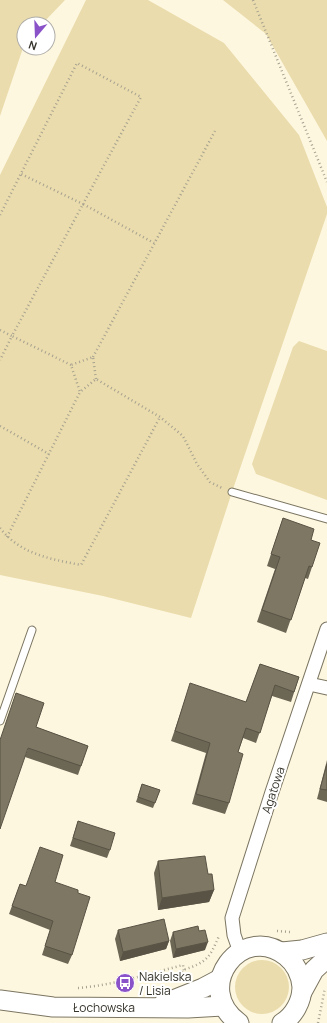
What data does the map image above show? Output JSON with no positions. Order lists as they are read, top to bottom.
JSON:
{
  "streets": {
    "main road": ["Łochowska"],
    "street": ["Agatowa"]
  },
  "places": {
    "bus stop": ["Nakielska / Lisia"]
  },
  "north": "bottom"
}
